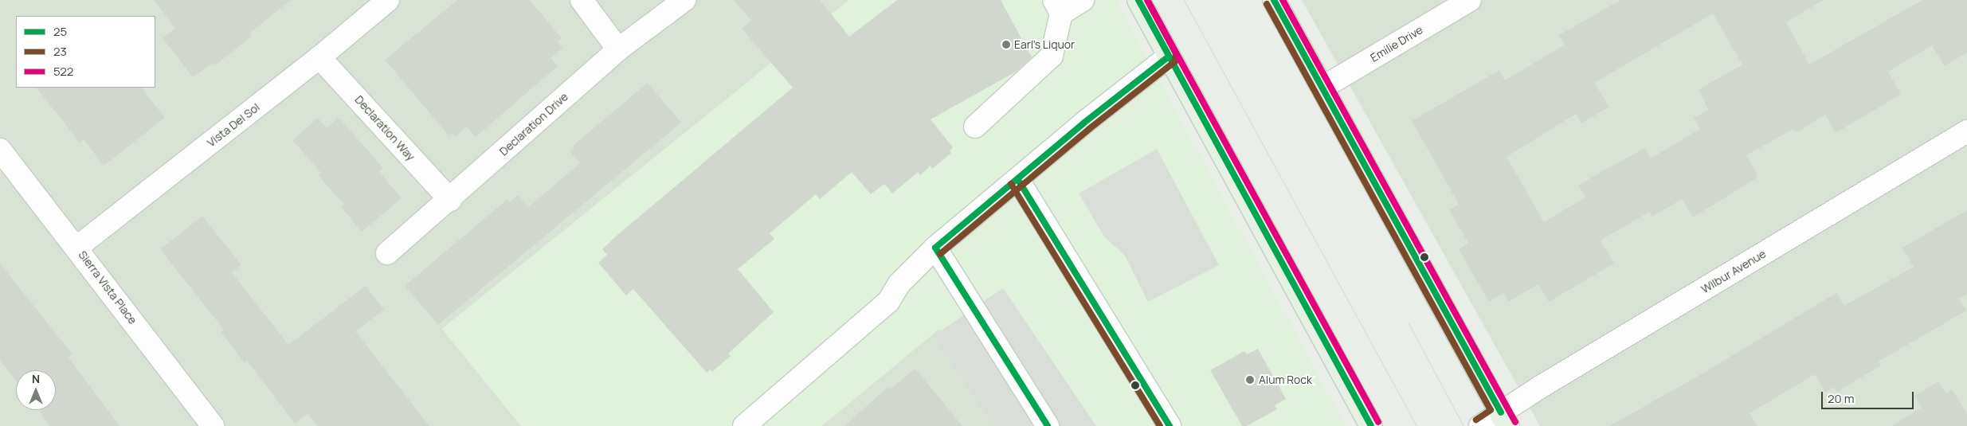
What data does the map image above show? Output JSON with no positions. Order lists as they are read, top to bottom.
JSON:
{
  "streets": {
    "street": [
      "Emilie Drive",
      "Declaration Drive",
      "Vista Del Sol",
      "Declaration Way",
      "Wilbur Avenue",
      "Sierra Vista Place"
    ]
  },
  "crossings": [
    ["Declaration Drive", "Declaration Way"],
    ["Vista Del Sol", "Declaration Way"],
    ["Vista Del Sol", "Sierra Vista Place"]
  ],
  "places": ["Earl's Liquor", "Alum Rock"],
  "lines": ["transit line 25", "transit line 23", "transit line 522"],
  "legend": ["25", "23", "522"],
  "scale_bar": "20 m",
  "north": "top"
}
